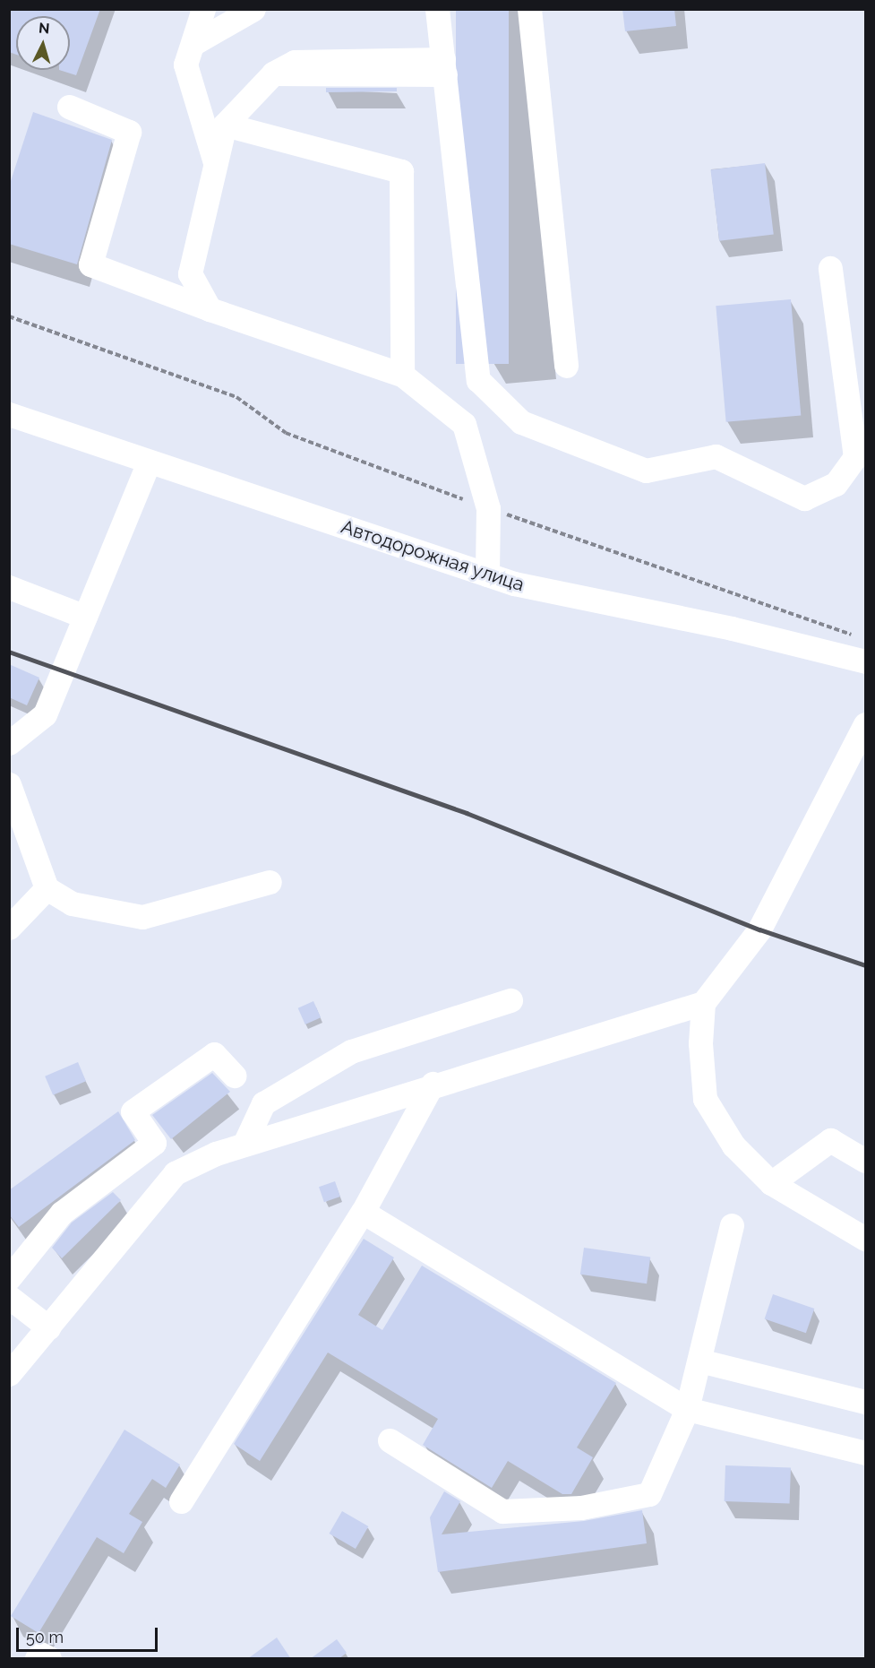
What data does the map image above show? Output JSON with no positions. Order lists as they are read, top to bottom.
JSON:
{
  "streets": {
    "street": ["Автодорожная улица"]
  },
  "scale_bar": "50 m",
  "north": "top"
}
